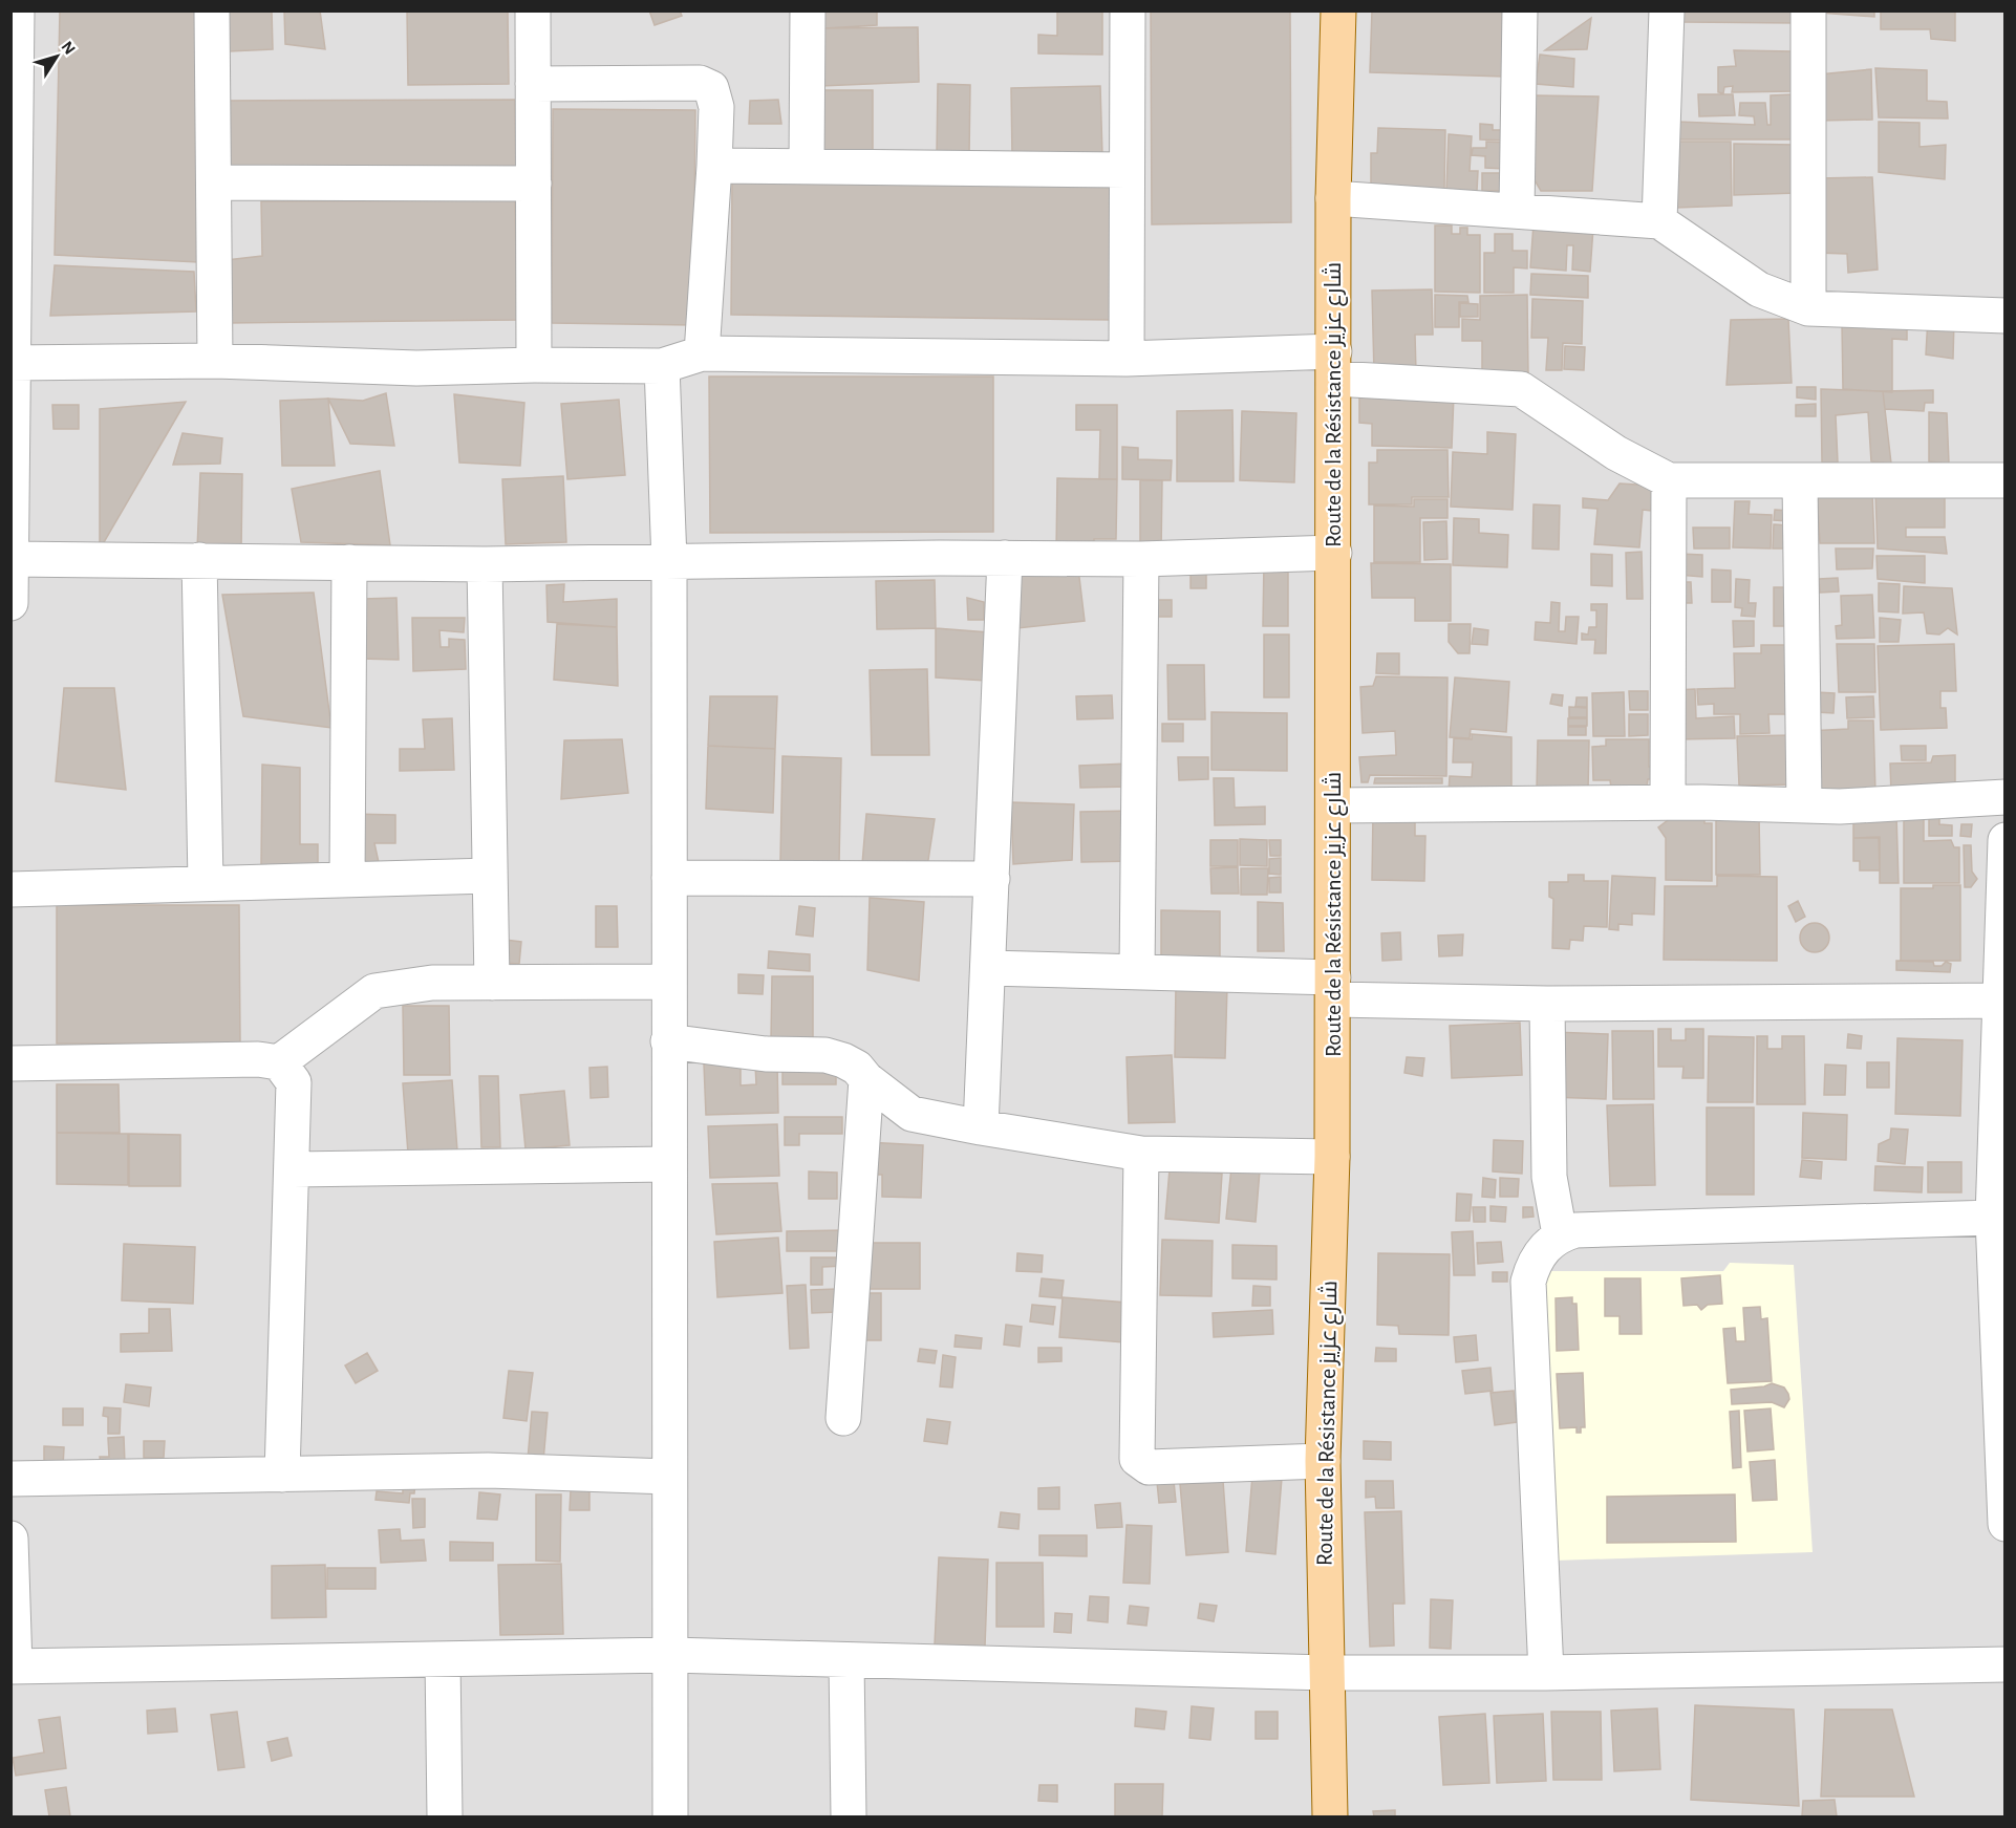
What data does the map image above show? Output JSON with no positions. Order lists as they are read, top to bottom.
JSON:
{
  "streets": {
    "main road": ["Route de la Résistance شارع عزيز"]
  },
  "north": "top right"
}
